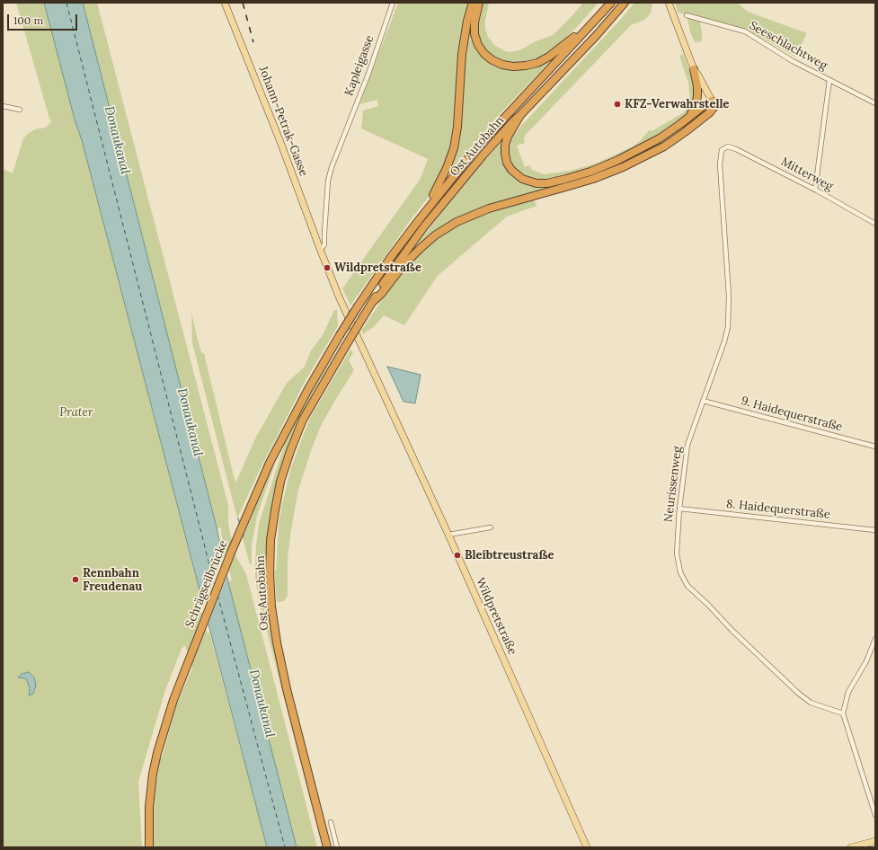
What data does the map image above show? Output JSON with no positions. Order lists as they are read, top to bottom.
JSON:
{
  "streets": {
    "highway": ["Ost Autobahn", "Schrägseilbrücke"],
    "main road": ["Johann-Petrak-Gasse", "Wildpretstraße"],
    "street": [
      "Seeschlachtweg",
      "Kapleigasse",
      "Mitterweg",
      "9. Haidequerstraße",
      "Neurissenweg",
      "8. Haidequerstraße"
    ]
  },
  "crossings": [
    ["Kapleigasse", "Johann-Petrak-Gasse"],
    ["Kapleigasse", "Wildpretstraße"],
    ["Johann-Petrak-Gasse", "Wildpretstraße"],
    ["Ost Autobahn", "Schrägseilbrücke"],
    ["Mitterweg", "Neurissenweg"],
    ["9. Haidequerstraße", "Neurissenweg"],
    ["Neurissenweg", "8. Haidequerstraße"]
  ],
  "water": ["Donaukanal"],
  "parks": ["Prater"],
  "places": [
    "KFZ-Verwahrstelle",
    "Wildpretstraße",
    "Bleibtreustraße",
    "Rennbahn Freudenau"
  ],
  "scale_bar": "100 m"
}
